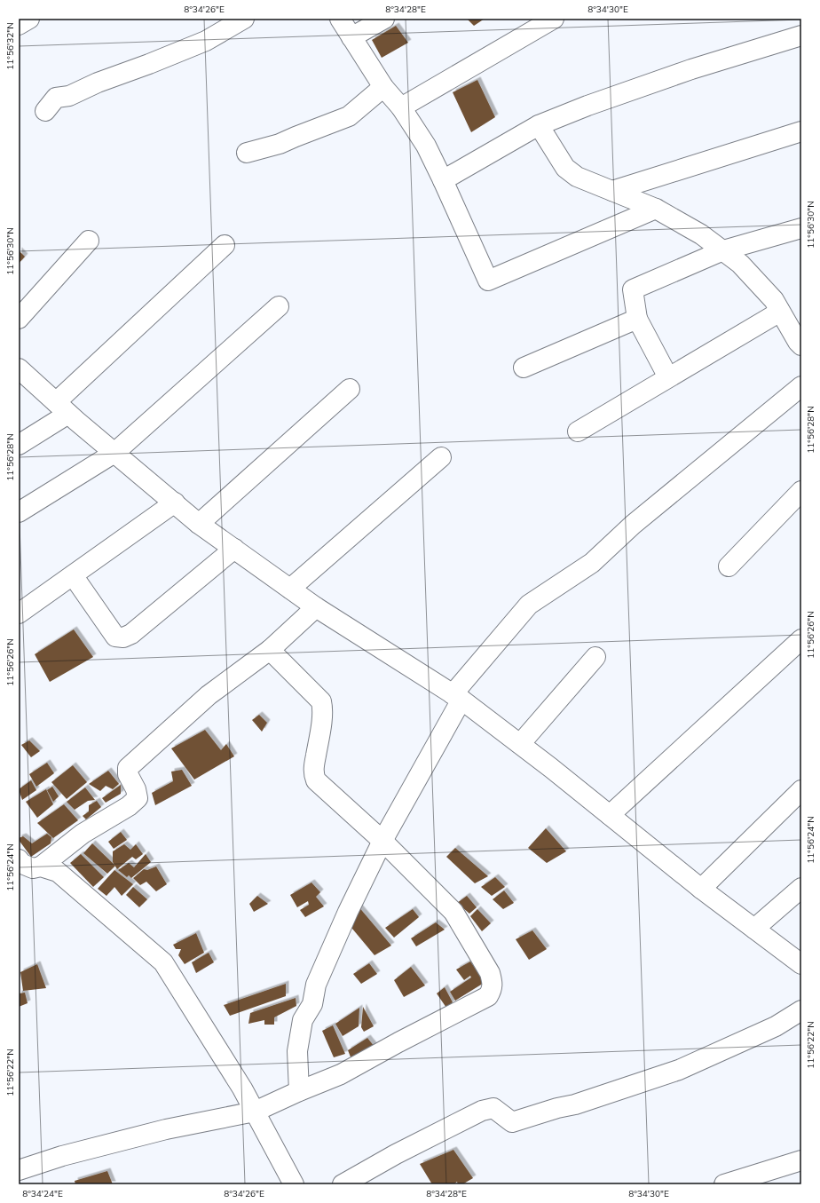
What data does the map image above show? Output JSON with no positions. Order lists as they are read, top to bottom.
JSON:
{
  "coordinates": [
    "8°34'26\"E",
    "8°34'28\"E",
    "8°34'30\"E",
    "11°56'32\"N",
    "11°56'30\"N",
    "11°56'28\"N",
    "11°56'26\"N",
    "11°56'24\"N",
    "11°56'22\"N",
    "8°34'24\"E"
  ]
}
